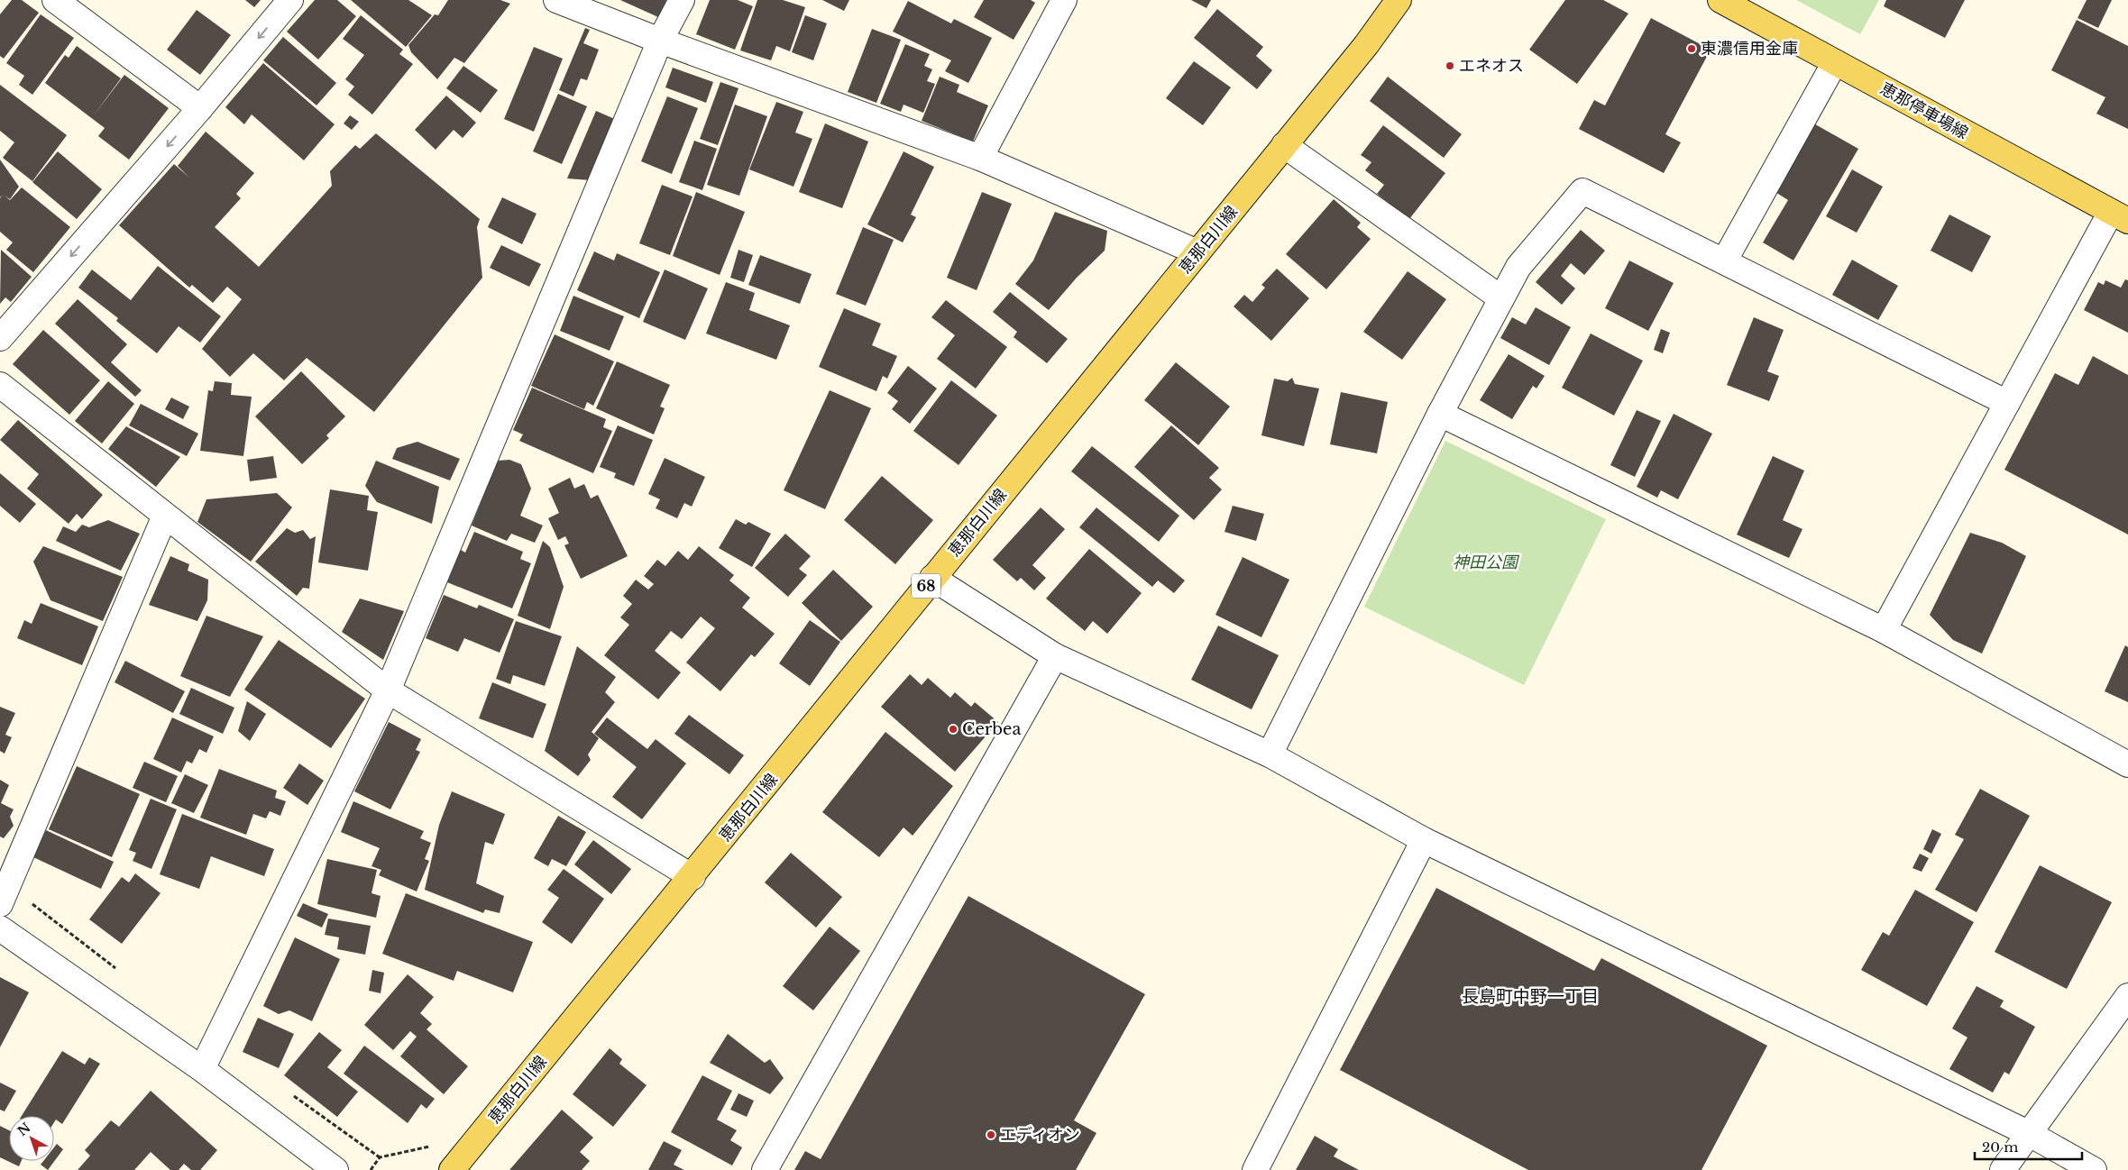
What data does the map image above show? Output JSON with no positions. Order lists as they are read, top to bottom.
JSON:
{
  "streets": {
    "main road": ["恵那停車場線", "恵那白川線", "68"]
  },
  "districts": ["長島町中野一丁目"],
  "parks": ["神田公園"],
  "places": [
    "東濃信用金庫",
    "エネオス",
    "Cerbea",
    "エディオン"
  ],
  "scale_bar": "20 m",
  "north": "top left"
}
